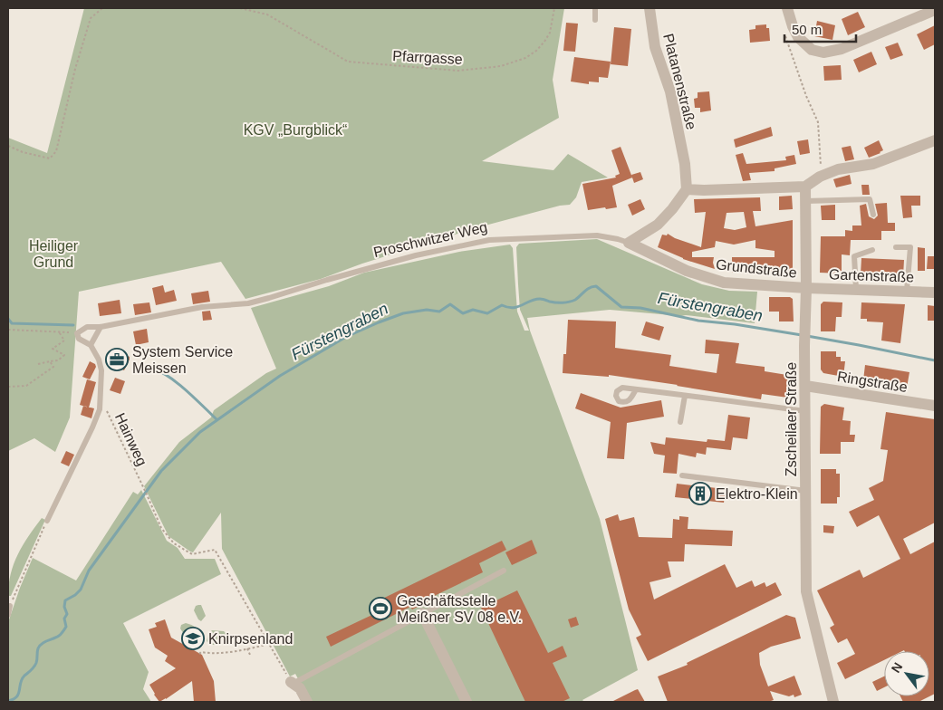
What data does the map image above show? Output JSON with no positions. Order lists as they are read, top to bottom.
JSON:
{
  "streets": {
    "street": [
      "Platanenstraße",
      "Grundstraße",
      "Gartenstraße",
      "Ringstraße",
      "Zscheilaer Straße"
    ],
    "lane": ["Proschwitzer Weg"],
    "path": ["Pfarrgasse", "Hainweg"]
  },
  "crossings": [
    ["Proschwitzer Weg", "Grundstraße"],
    ["Grundstraße", "Gartenstraße"],
    ["Grundstraße", "Zscheilaer Straße"],
    ["Gartenstraße", "Zscheilaer Straße"],
    ["Ringstraße", "Zscheilaer Straße"]
  ],
  "water": ["Fürstengraben"],
  "parks": ["KGV „Burgblick“", "Heiliger Grund"],
  "places": {
    "office": ["System Service Meissen"],
    "building": ["Elektro-Klein"],
    "sports": ["Geschäftsstelle Meißner SV 08 e.V."],
    "school or university": ["Knirpsenland"]
  },
  "scale_bar": "50 m",
  "north": "top left"
}
